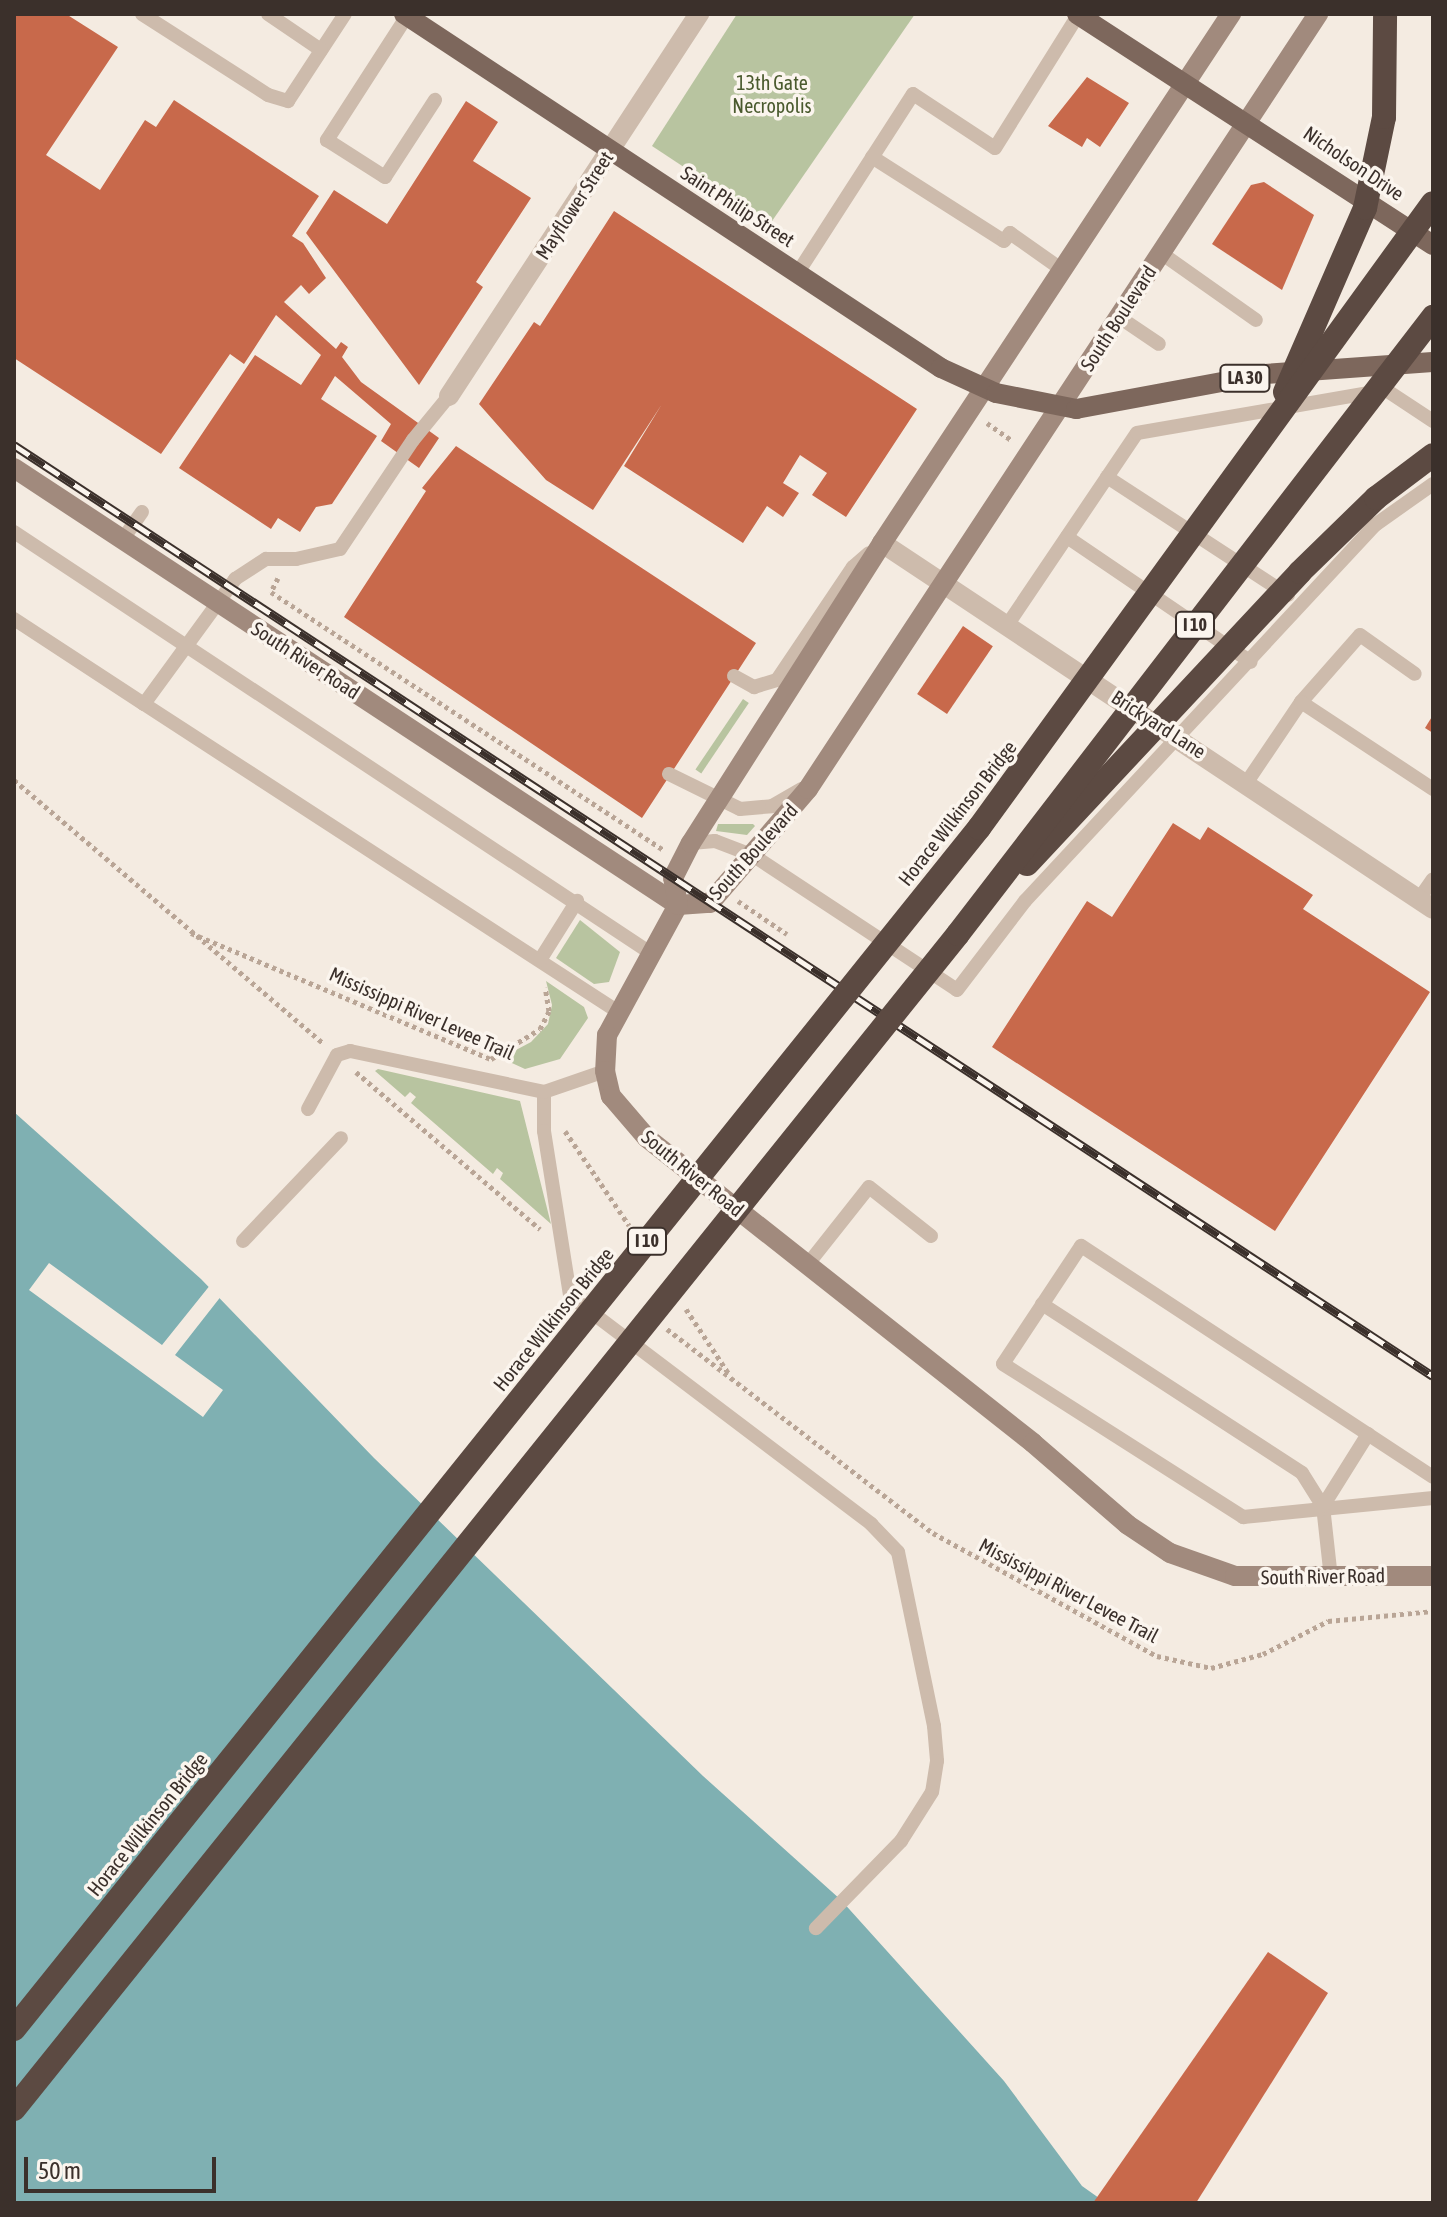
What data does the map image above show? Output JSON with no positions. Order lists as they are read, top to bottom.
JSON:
{
  "streets": {
    "highway": ["I 10", "Horace Wilkinson Bridge"],
    "main road": [
      "Nicholson Drive",
      "Saint Philip Street",
      "South Boulevard",
      "LA 30",
      "South River Road"
    ],
    "street": ["Mayflower Street", "Brickyard Lane"],
    "path": ["Mississippi River Levee Trail"]
  },
  "crossings": [
    ["Nicholson Drive", "South Boulevard"],
    ["Mayflower Street", "Saint Philip Street"],
    ["Saint Philip Street", "South Boulevard"],
    ["Saint Philip Street", "LA 30"],
    ["South Boulevard", "LA 30"],
    ["South Boulevard", "South River Road"],
    ["South Boulevard", "Brickyard Lane"],
    ["I 10", "Horace Wilkinson Bridge"]
  ],
  "parks": ["13th Gate Necropolis"],
  "scale_bar": "50 m"
}
